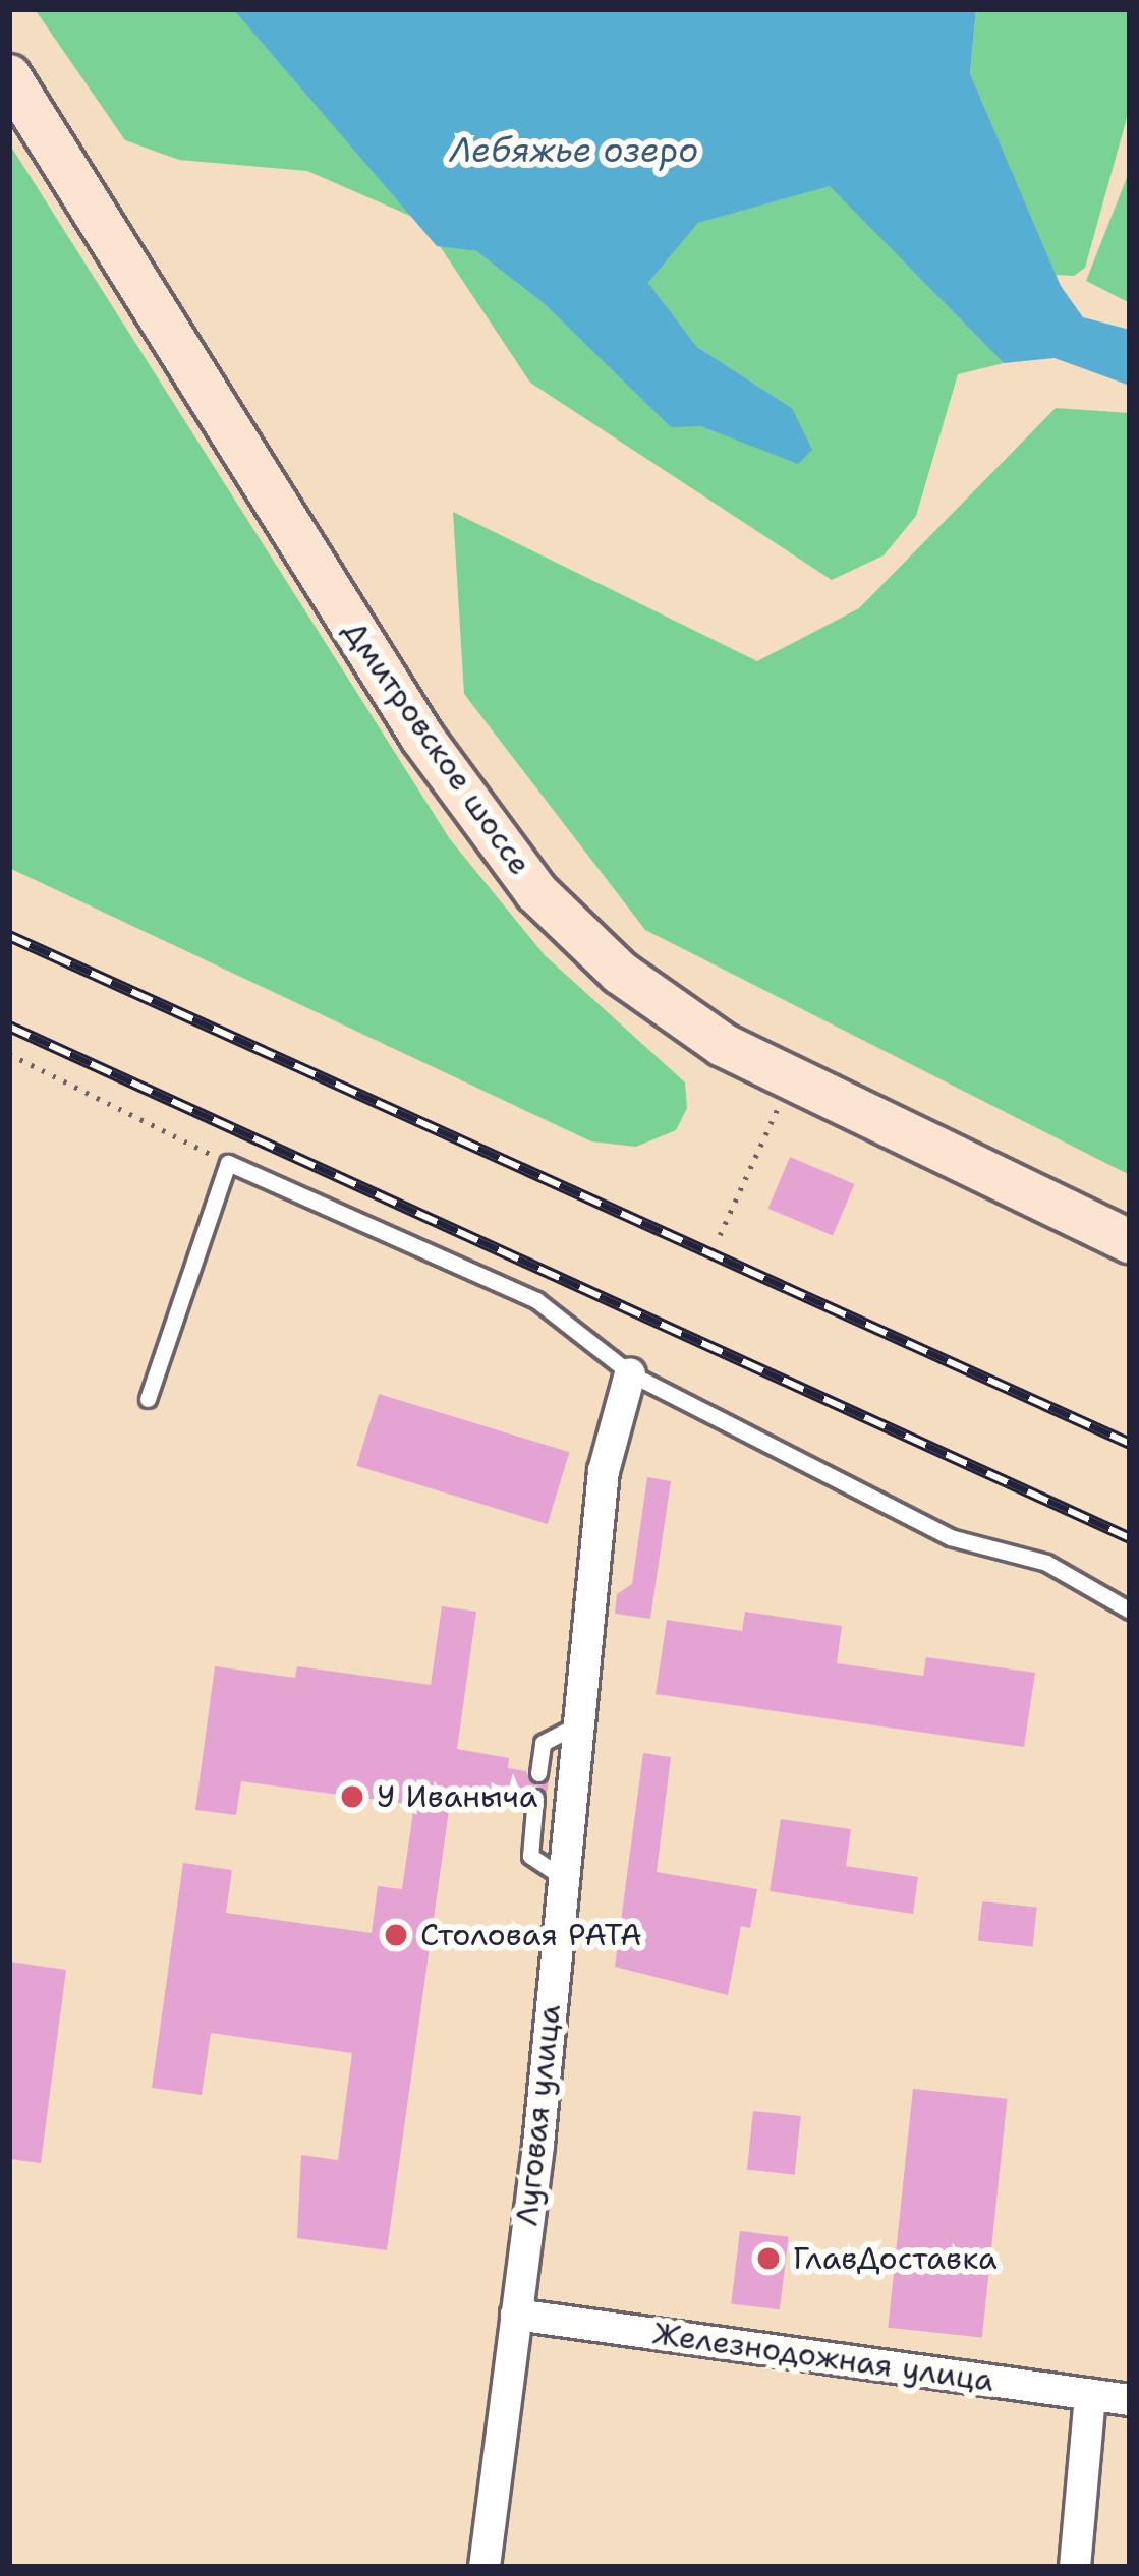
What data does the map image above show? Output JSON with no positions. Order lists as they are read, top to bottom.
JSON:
{
  "streets": {
    "main road": ["Дмитровское шоссе"],
    "street": ["Луговая улица", "Железнодожная улица"]
  },
  "crossings": [
    ["Луговая улица", "Железнодожная улица"]
  ],
  "water": ["Лебяжье озеро"],
  "places": ["У Иваныча", "Столовая РАТА", "ГлавДоставка"]
}
